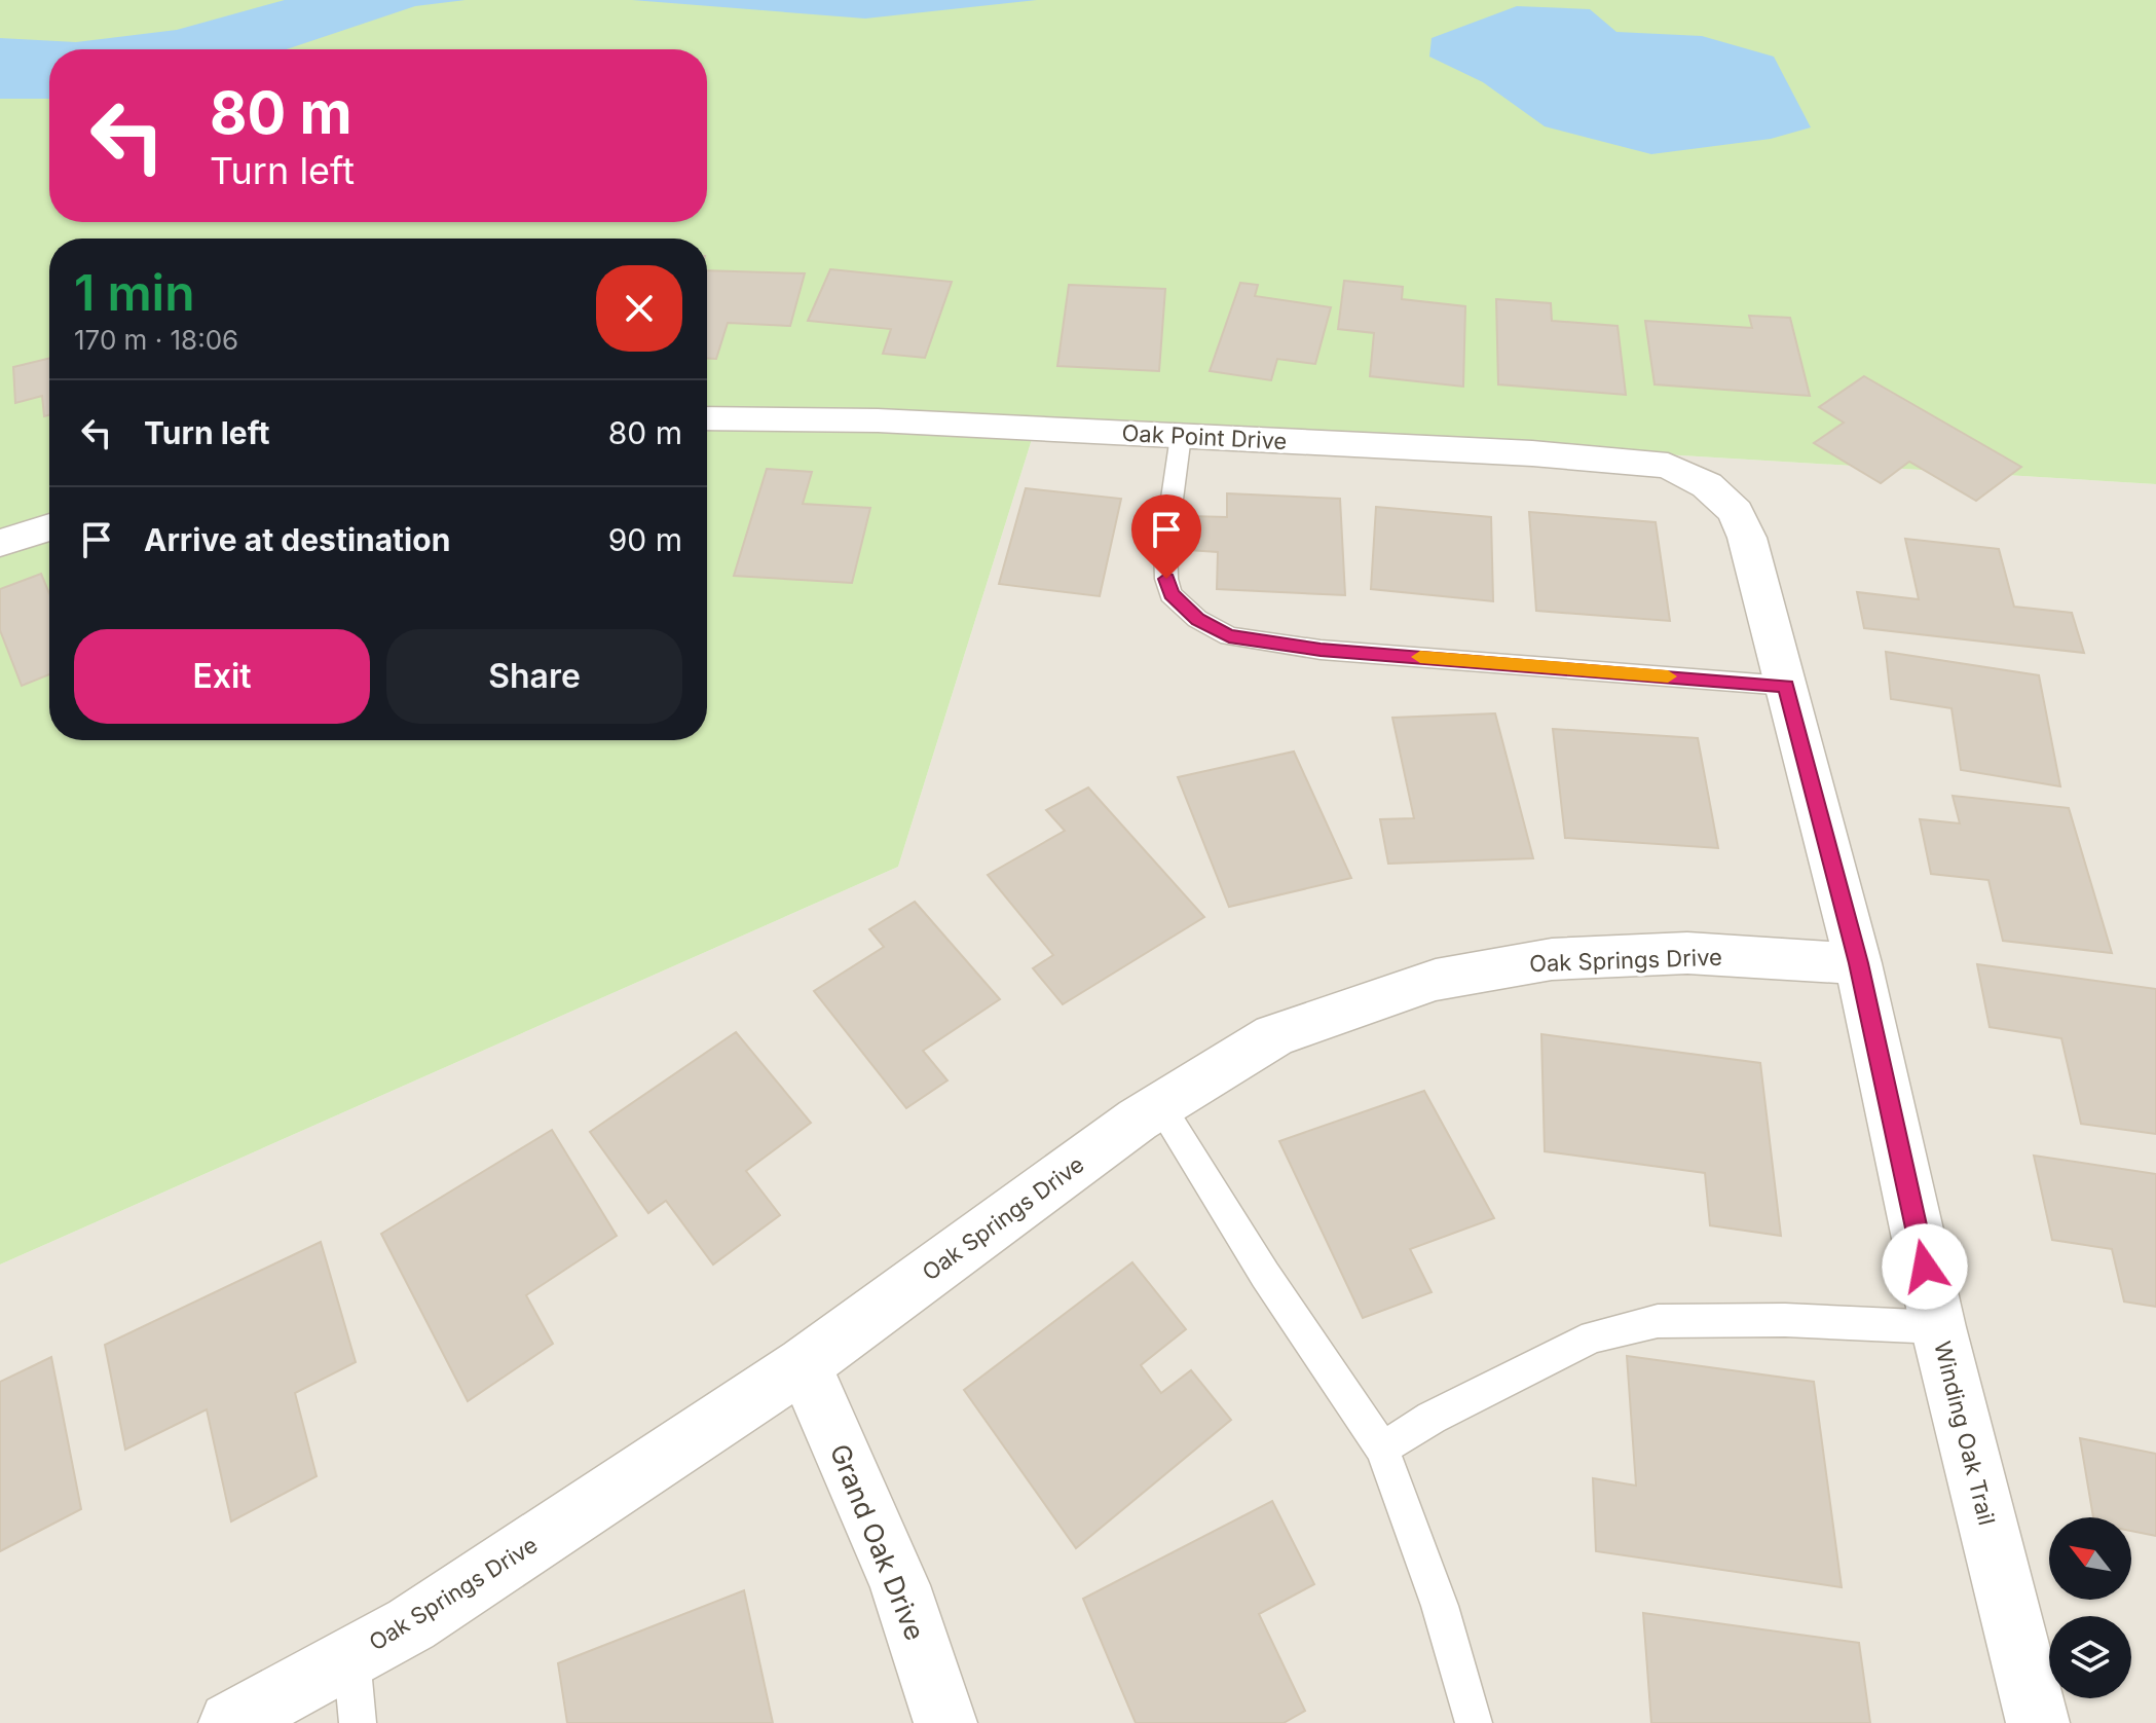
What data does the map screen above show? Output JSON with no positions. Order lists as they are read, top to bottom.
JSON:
{
  "streets": {
    "street": [
      "Oak Point Drive",
      "Oak Springs Drive",
      "Winding Oak Trail",
      "Grand Oak Drive"
    ]
  },
  "crossings": [
    ["Oak Point Drive", "Winding Oak Trail"],
    ["Oak Springs Drive", "Winding Oak Trail"],
    ["Oak Springs Drive", "Grand Oak Drive"]
  ],
  "north": "top left",
  "page": {
    "turn": ["80 m", "Turn left"],
    "heading": ["1 min", "170 m · 18:06"],
    "list": [
      {
        "name": "Turn left",
        "value": "80 m"
      },
      {
        "name": "Arrive at destination",
        "value": "90 m"
      }
    ],
    "buttons": ["Exit", "Share"]
  }
}
